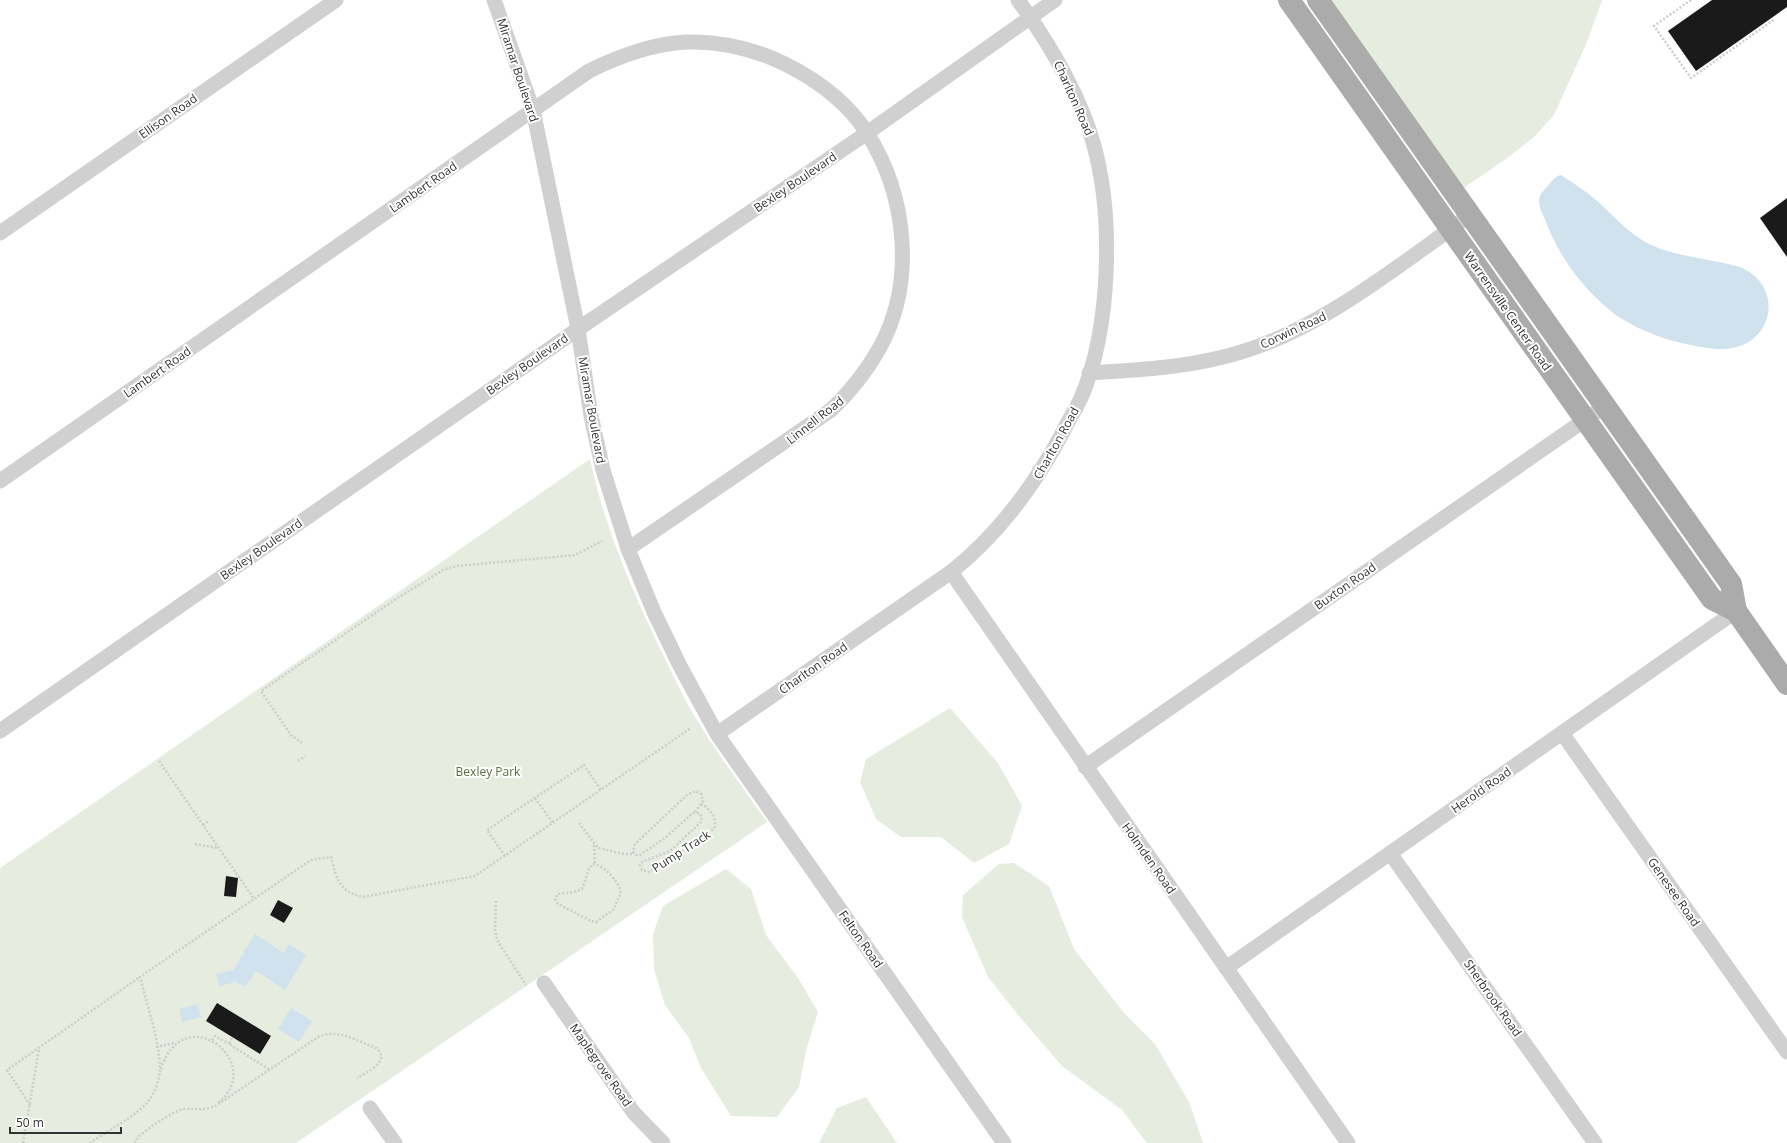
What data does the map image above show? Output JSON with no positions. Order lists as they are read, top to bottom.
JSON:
{
  "streets": {
    "main road": ["Warrensville Center Road"],
    "street": [
      "Miramar Boulevard",
      "Charlton Road",
      "Ellison Road",
      "Bexley Boulevard",
      "Lambert Road",
      "Corwin Road",
      "Linnell Road",
      "Buxton Road",
      "Herold Road",
      "Holmden Road",
      "Genesee Road",
      "Felton Road",
      "Sherbrook Road",
      "Maplegrove Road"
    ],
    "path": ["Pump Track"]
  },
  "crossings": [
    ["Miramar Boulevard", "Charlton Road"],
    ["Miramar Boulevard", "Bexley Boulevard"],
    ["Miramar Boulevard", "Lambert Road"],
    ["Miramar Boulevard", "Linnell Road"],
    ["Miramar Boulevard", "Felton Road"],
    ["Charlton Road", "Bexley Boulevard"],
    ["Charlton Road", "Corwin Road"],
    ["Charlton Road", "Holmden Road"],
    ["Charlton Road", "Felton Road"],
    ["Bexley Boulevard", "Lambert Road"],
    ["Bexley Boulevard", "Linnell Road"],
    ["Lambert Road", "Linnell Road"],
    ["Warrensville Center Road", "Corwin Road"],
    ["Warrensville Center Road", "Buxton Road"],
    ["Warrensville Center Road", "Herold Road"],
    ["Buxton Road", "Holmden Road"],
    ["Herold Road", "Holmden Road"],
    ["Herold Road", "Genesee Road"],
    ["Herold Road", "Sherbrook Road"]
  ],
  "parks": ["Bexley Park"],
  "scale_bar": "50 m"
}
